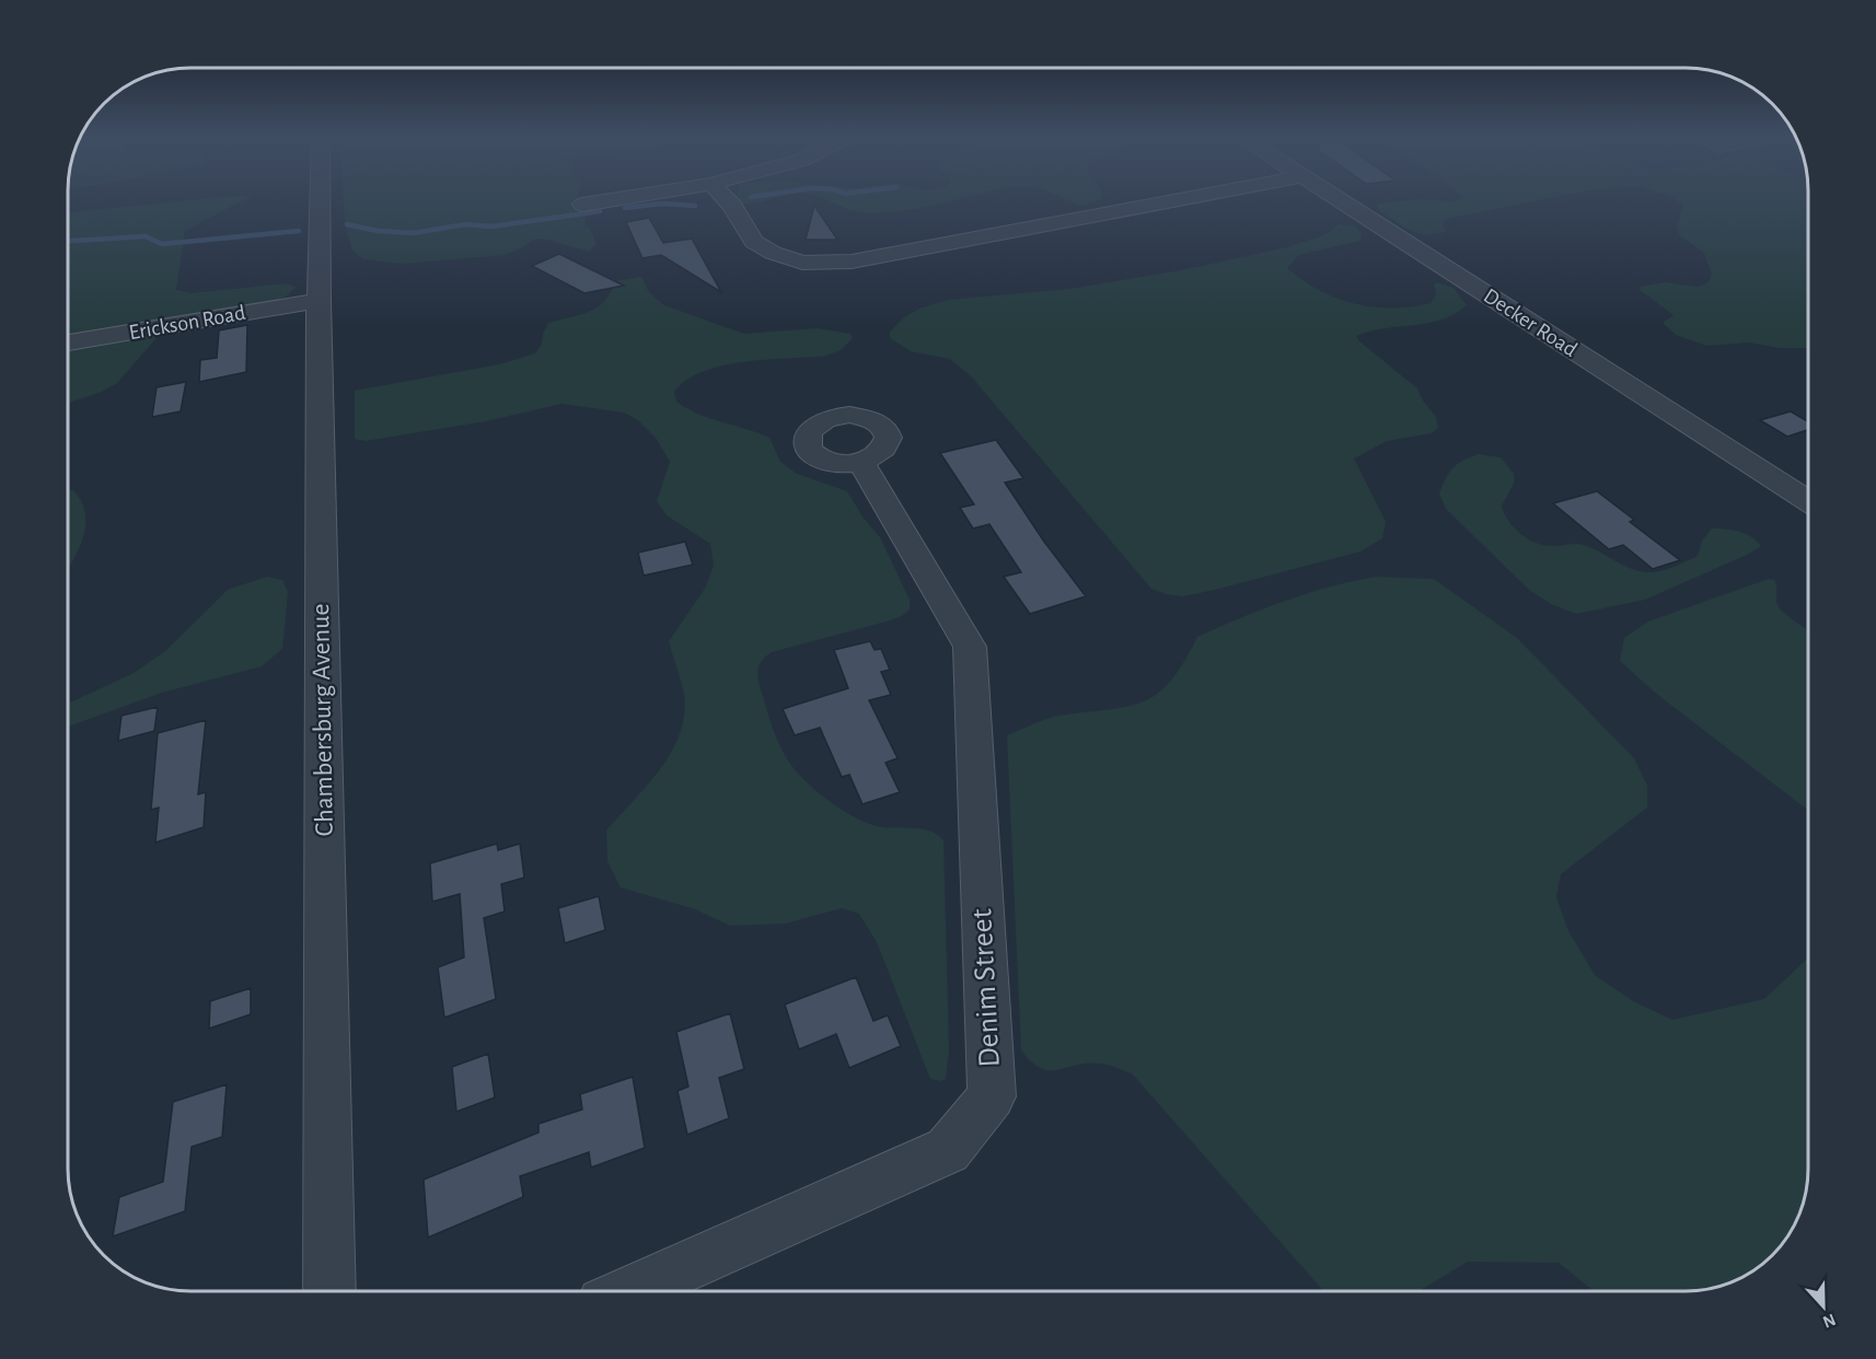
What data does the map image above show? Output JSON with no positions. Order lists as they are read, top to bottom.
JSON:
{
  "streets": {
    "street": [
      "Erickson Road",
      "Decker Road",
      "Chambersburg Avenue",
      "Denim Street"
    ]
  },
  "crossings": [
    ["Erickson Road", "Chambersburg Avenue"]
  ],
  "north": "bottom"
}
